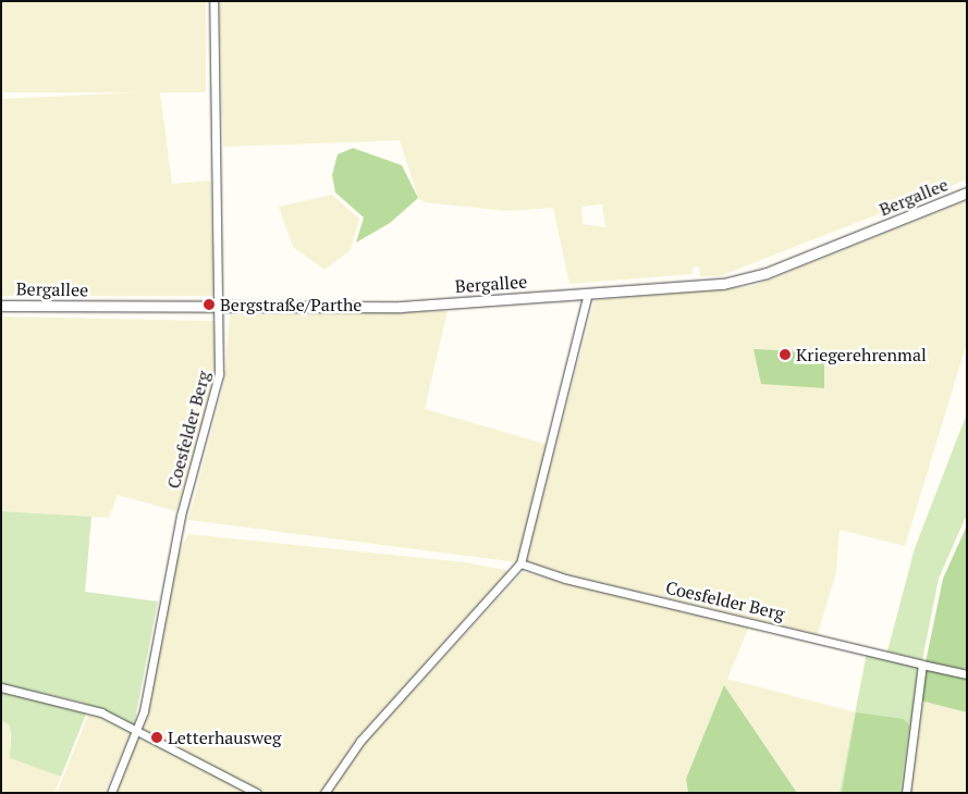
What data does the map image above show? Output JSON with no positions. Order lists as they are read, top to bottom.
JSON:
{
  "streets": {
    "street": ["Bergallee", "Coesfelder Berg"]
  },
  "crossings": [
    ["Bergallee", "Coesfelder Berg"]
  ],
  "places": ["Bergstraße/Parthe", "Kriegerehrenmal", "Letterhausweg"]
}
